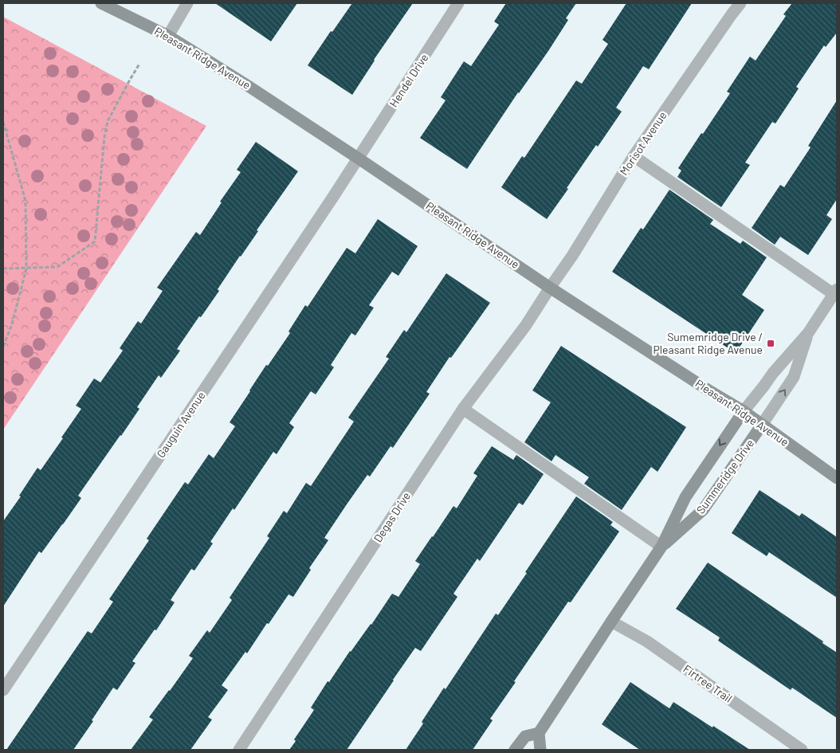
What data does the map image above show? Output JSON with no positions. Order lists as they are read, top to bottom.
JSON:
{
  "streets": {
    "street": [
      "Pleasant Ridge Avenue",
      "Hendel Drive",
      "Morisot Avenue",
      "Gauguin Avenue",
      "Summeridge Drive",
      "Degas Drive",
      "Firtree Trail"
    ]
  },
  "crossings": [
    ["Pleasant Ridge Avenue", "Hendel Drive"],
    ["Pleasant Ridge Avenue", "Morisot Avenue"],
    ["Pleasant Ridge Avenue", "Gauguin Avenue"],
    ["Pleasant Ridge Avenue", "Summeridge Drive"],
    ["Pleasant Ridge Avenue", "Degas Drive"],
    ["Hendel Drive", "Gauguin Avenue"],
    ["Morisot Avenue", "Degas Drive"],
    ["Summeridge Drive", "Firtree Trail"]
  ],
  "places": {
    "transit": ["Sumemridge Drive / Pleasant Ridge Avenue"]
  }
}
